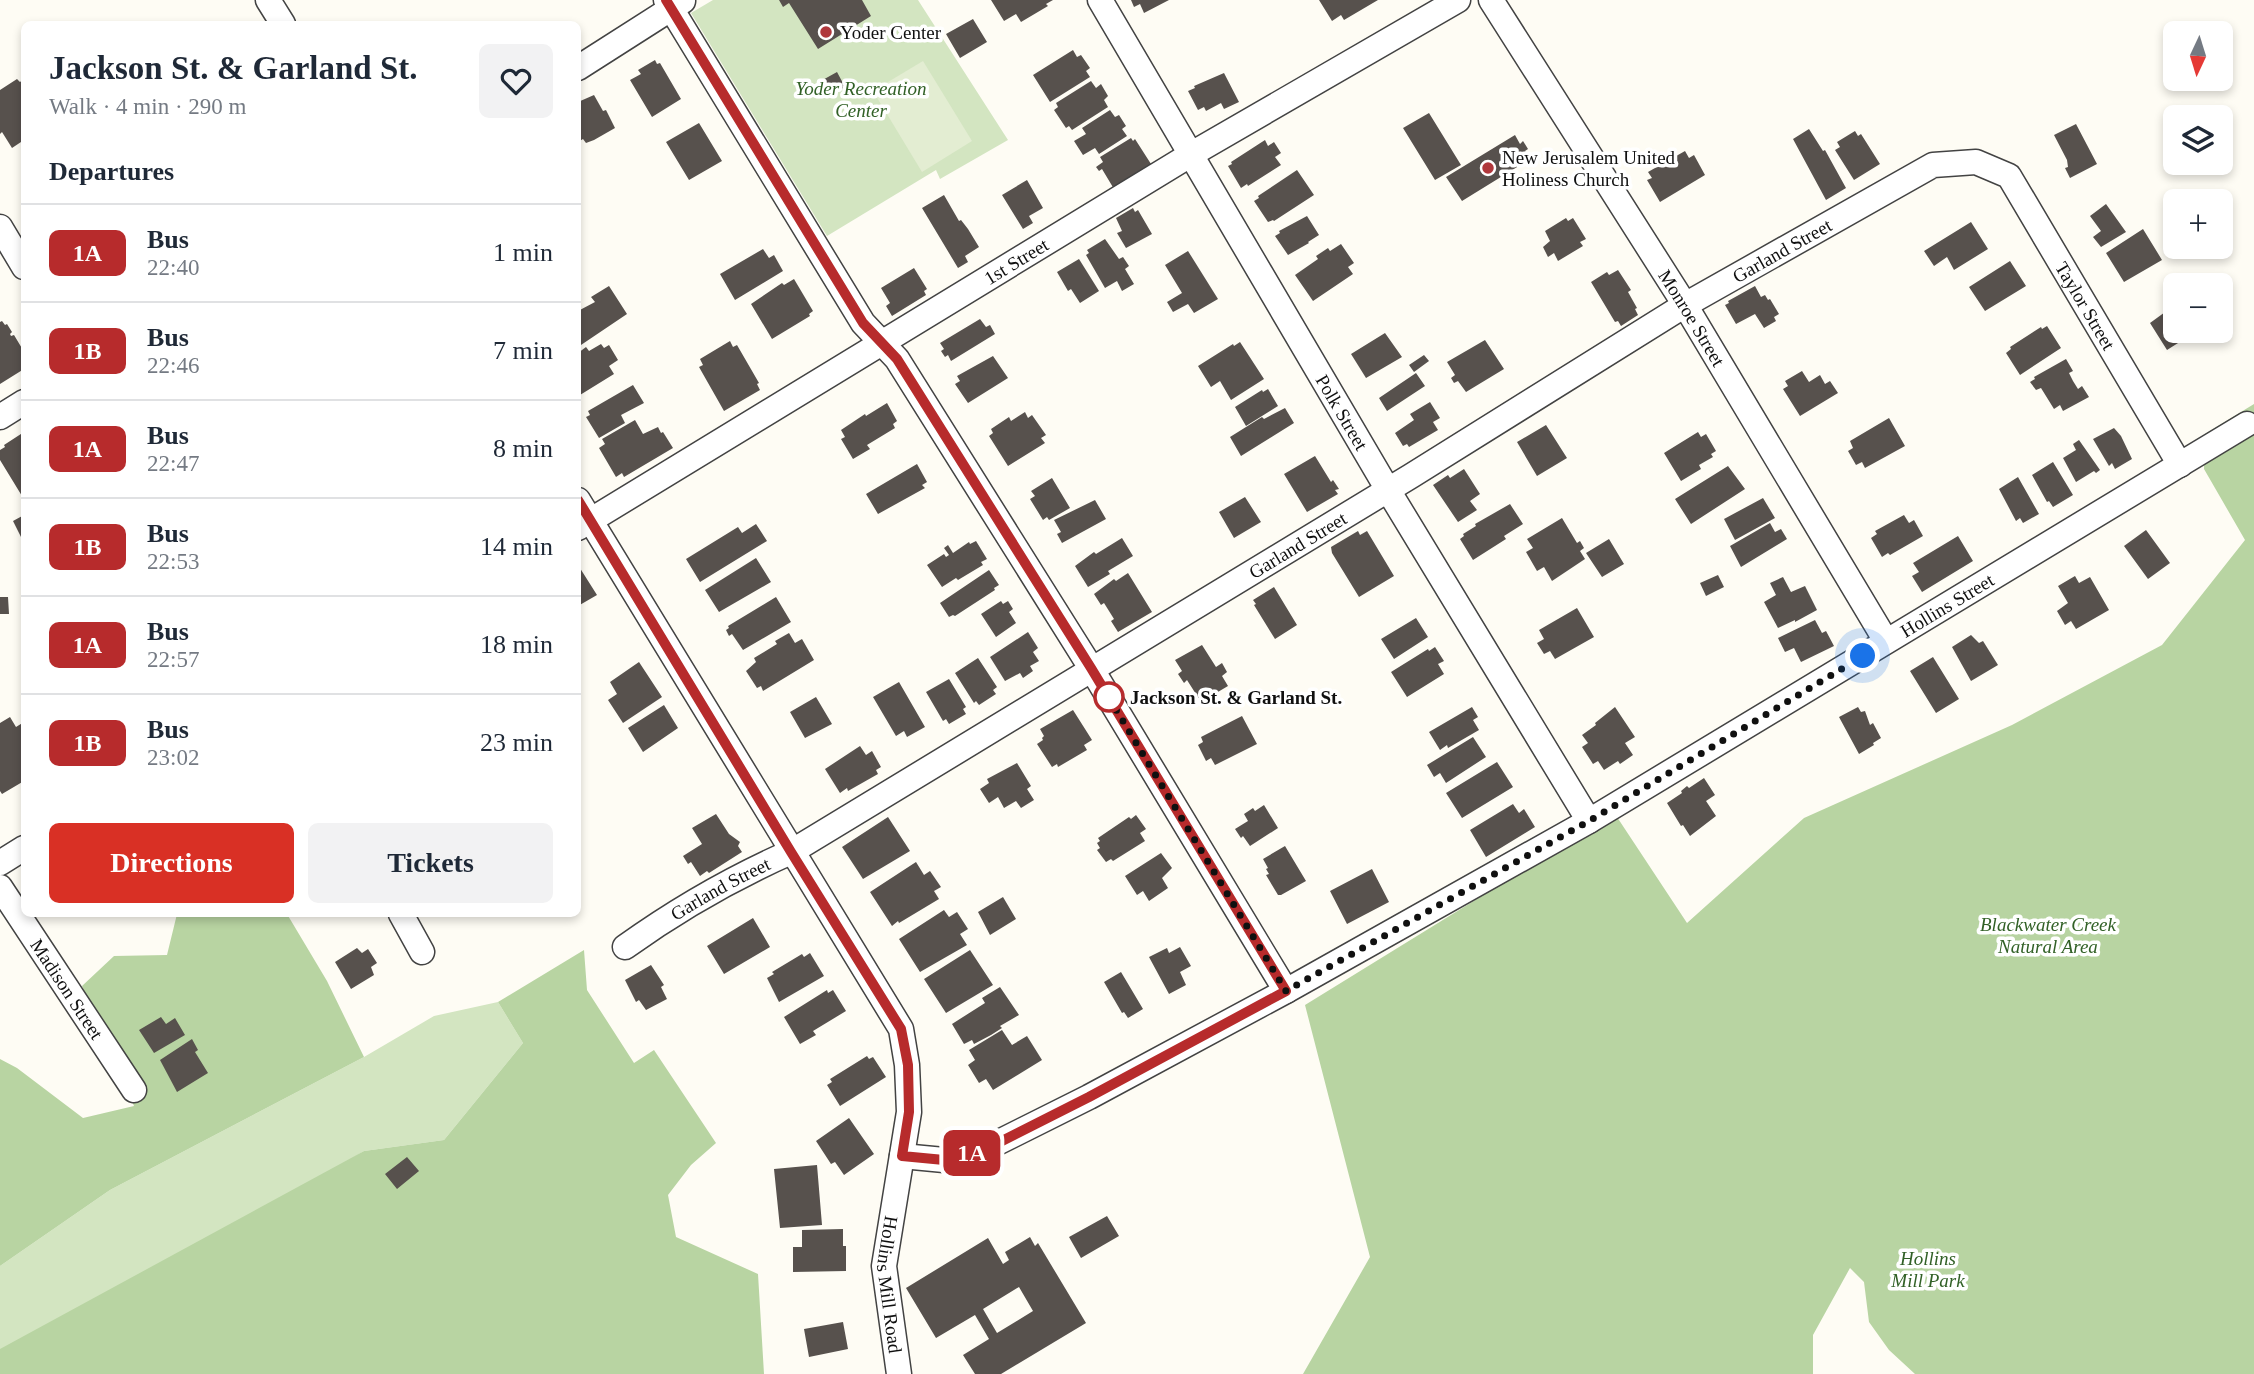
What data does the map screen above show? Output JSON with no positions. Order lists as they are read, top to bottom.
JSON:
{
  "streets": {
    "street": [
      "Garland Street",
      "1st Street",
      "Taylor Street",
      "Monroe Street",
      "Polk Street",
      "Hollins Street",
      "Madison Street",
      "Hollins Mill Road"
    ]
  },
  "crossings": [
    ["Garland Street", "Taylor Street"],
    ["Garland Street", "Monroe Street"],
    ["Garland Street", "Polk Street"],
    ["Garland Street", "Hollins Mill Road"],
    ["1st Street", "Polk Street"],
    ["1st Street", "Hollins Mill Road"],
    ["Taylor Street", "Hollins Street"],
    ["Monroe Street", "Hollins Street"],
    ["Polk Street", "Hollins Street"],
    ["Hollins Street", "Hollins Mill Road"]
  ],
  "parks": ["Yoder Recreation Center", "Blackwater Creek Natural Area", "Hollins Mill Park"],
  "places": ["Yoder Center", "New Jerusalem United Holiness Church", "Jackson St. & Garland St."],
  "lines": ["bus line 1A"],
  "north": "bottom",
  "page": {
    "on_map": "1A",
    "map_buttons": ["+", "−"],
    "heading": [
      ["Jackson St. & Garland St.", "Walk · 4 min · 290 m"],
      "Departures"
    ],
    "list": [
      {
        "mark": "1A",
        "name": "Bus",
        "note": "22:40",
        "value": "1 min"
      },
      {
        "mark": "1B",
        "name": "Bus",
        "note": "22:46",
        "value": "7 min"
      },
      {
        "mark": "1A",
        "name": "Bus",
        "note": "22:47",
        "value": "8 min"
      },
      {
        "mark": "1B",
        "name": "Bus",
        "note": "22:53",
        "value": "14 min"
      },
      {
        "mark": "1A",
        "name": "Bus",
        "note": "22:57",
        "value": "18 min"
      },
      {
        "mark": "1B",
        "name": "Bus",
        "note": "23:02",
        "value": "23 min"
      }
    ],
    "buttons": ["Directions", "Tickets"]
  }
}
